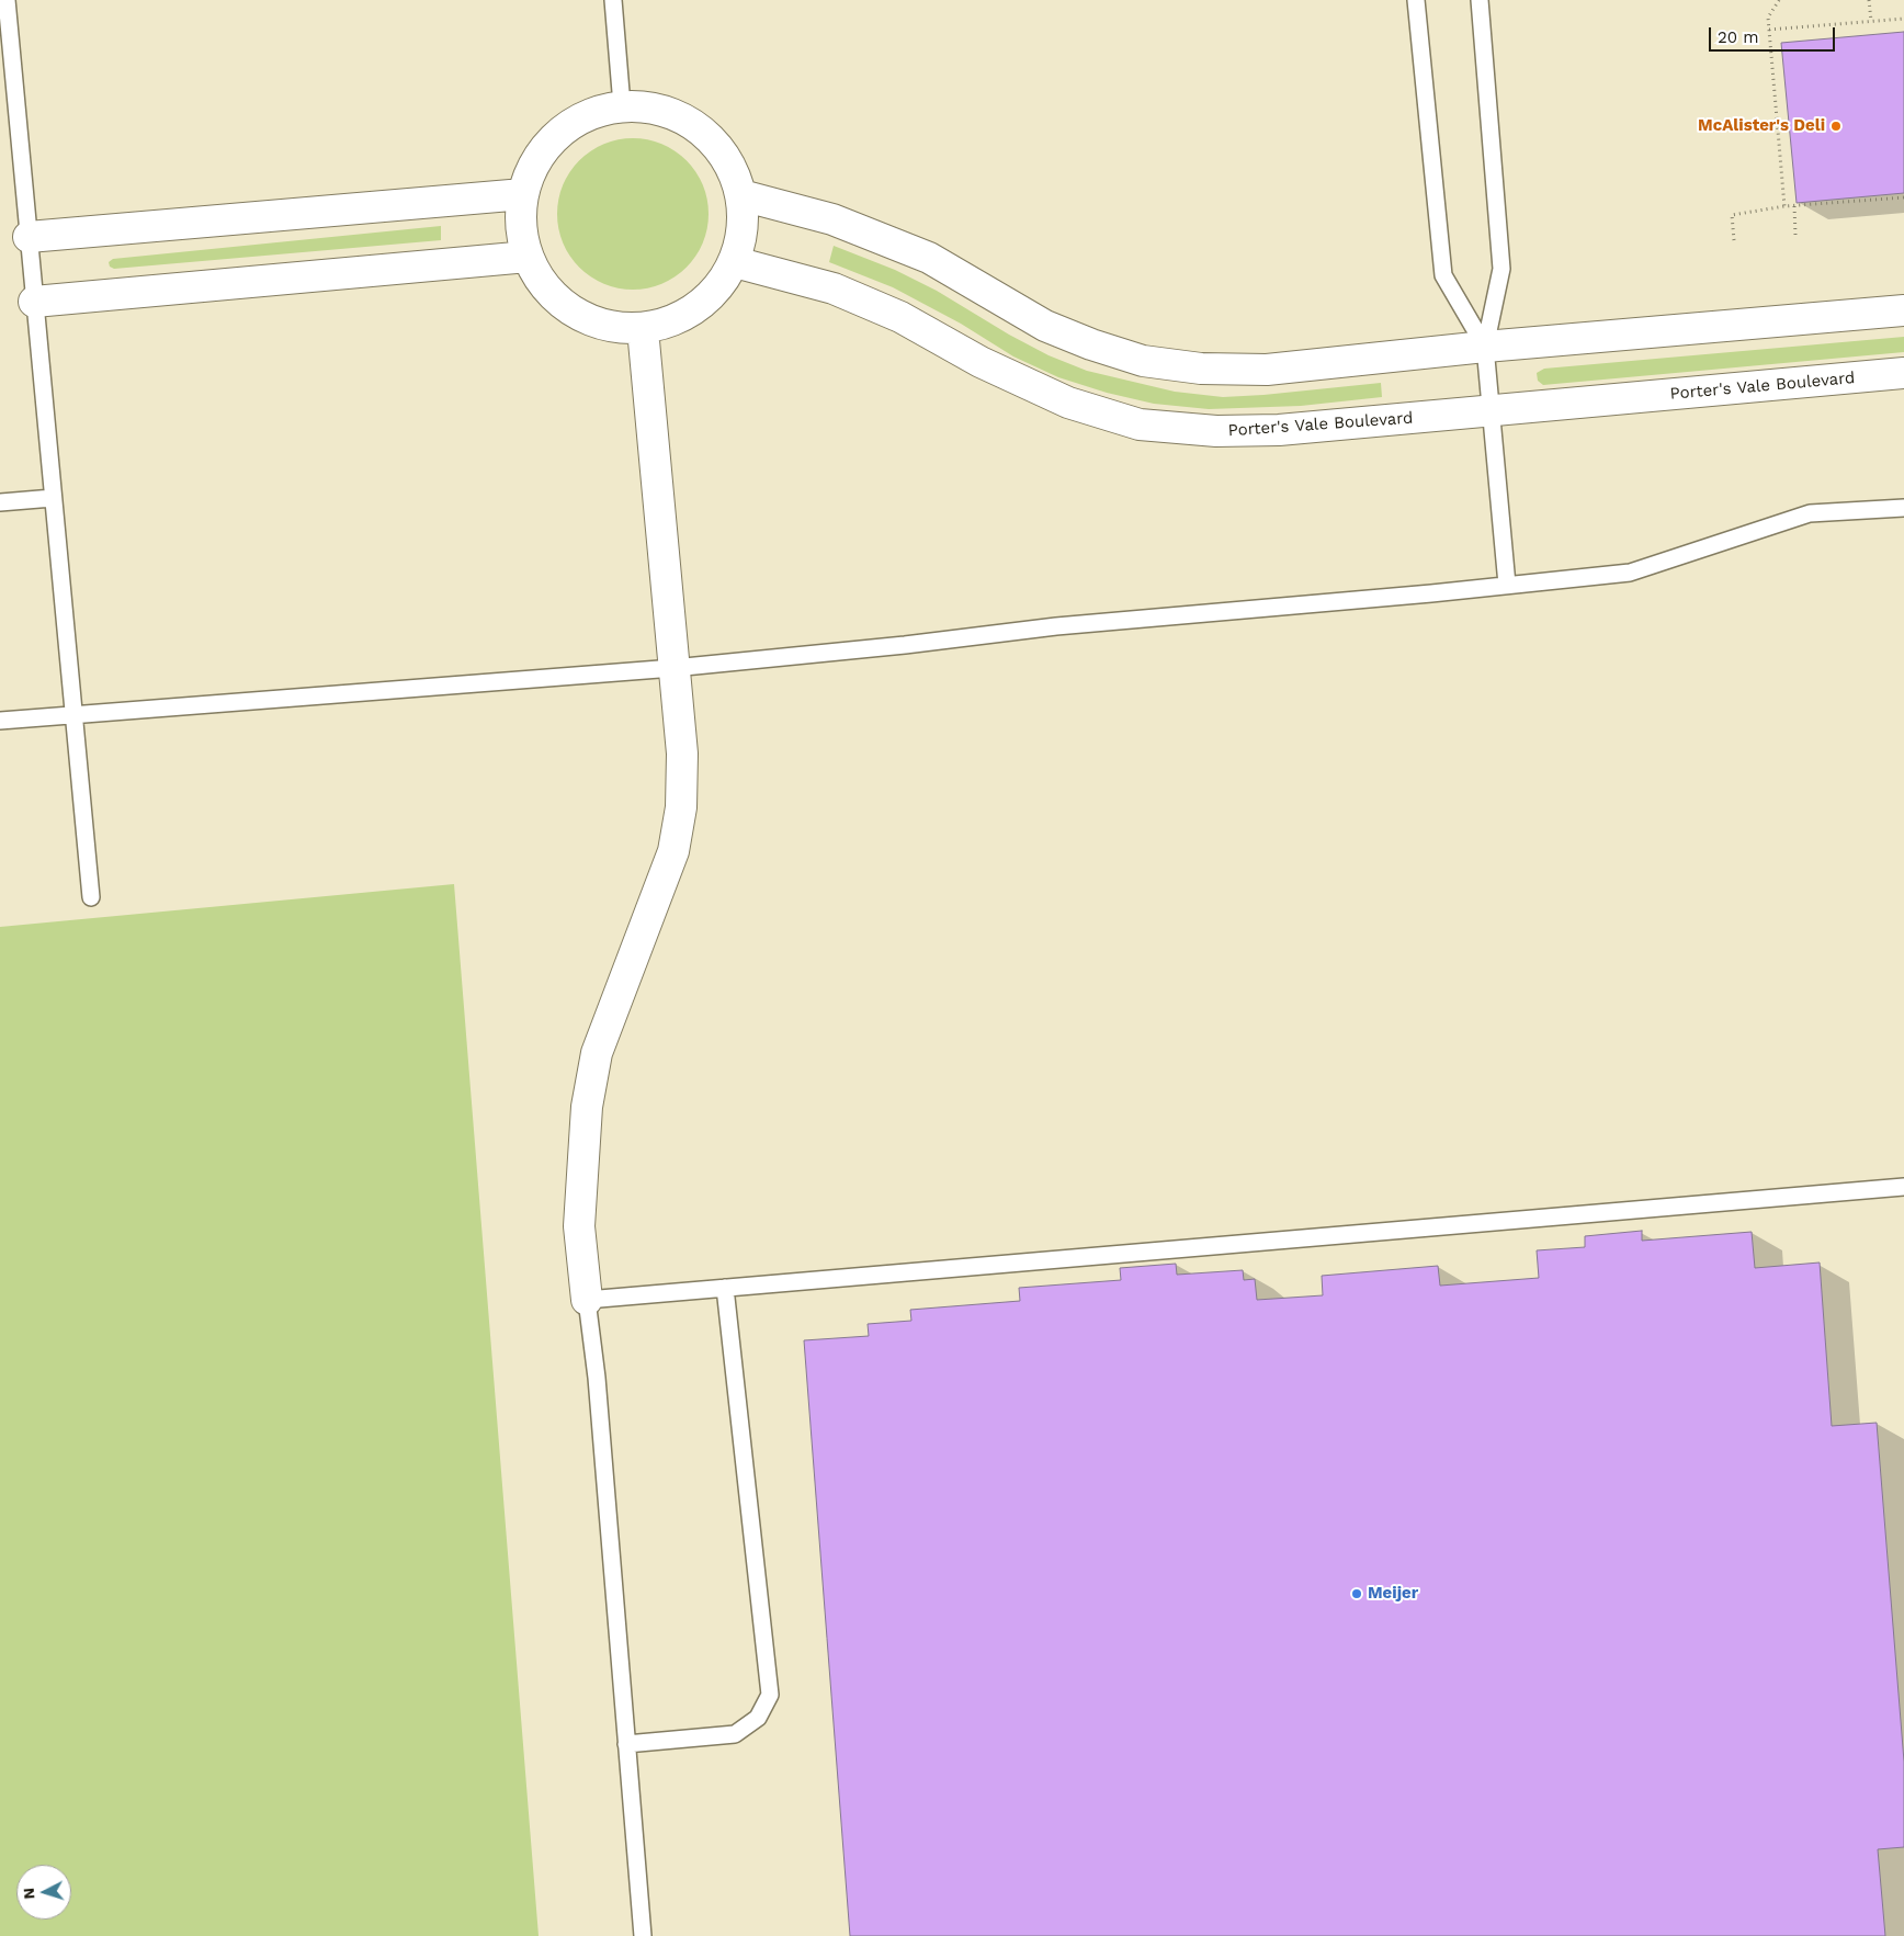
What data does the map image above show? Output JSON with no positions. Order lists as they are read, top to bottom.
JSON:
{
  "streets": {
    "street": ["Porter's Vale Boulevard"]
  },
  "places": ["McAlister's Deli", "Meijer"],
  "scale_bar": "20 m",
  "north": "left"
}
